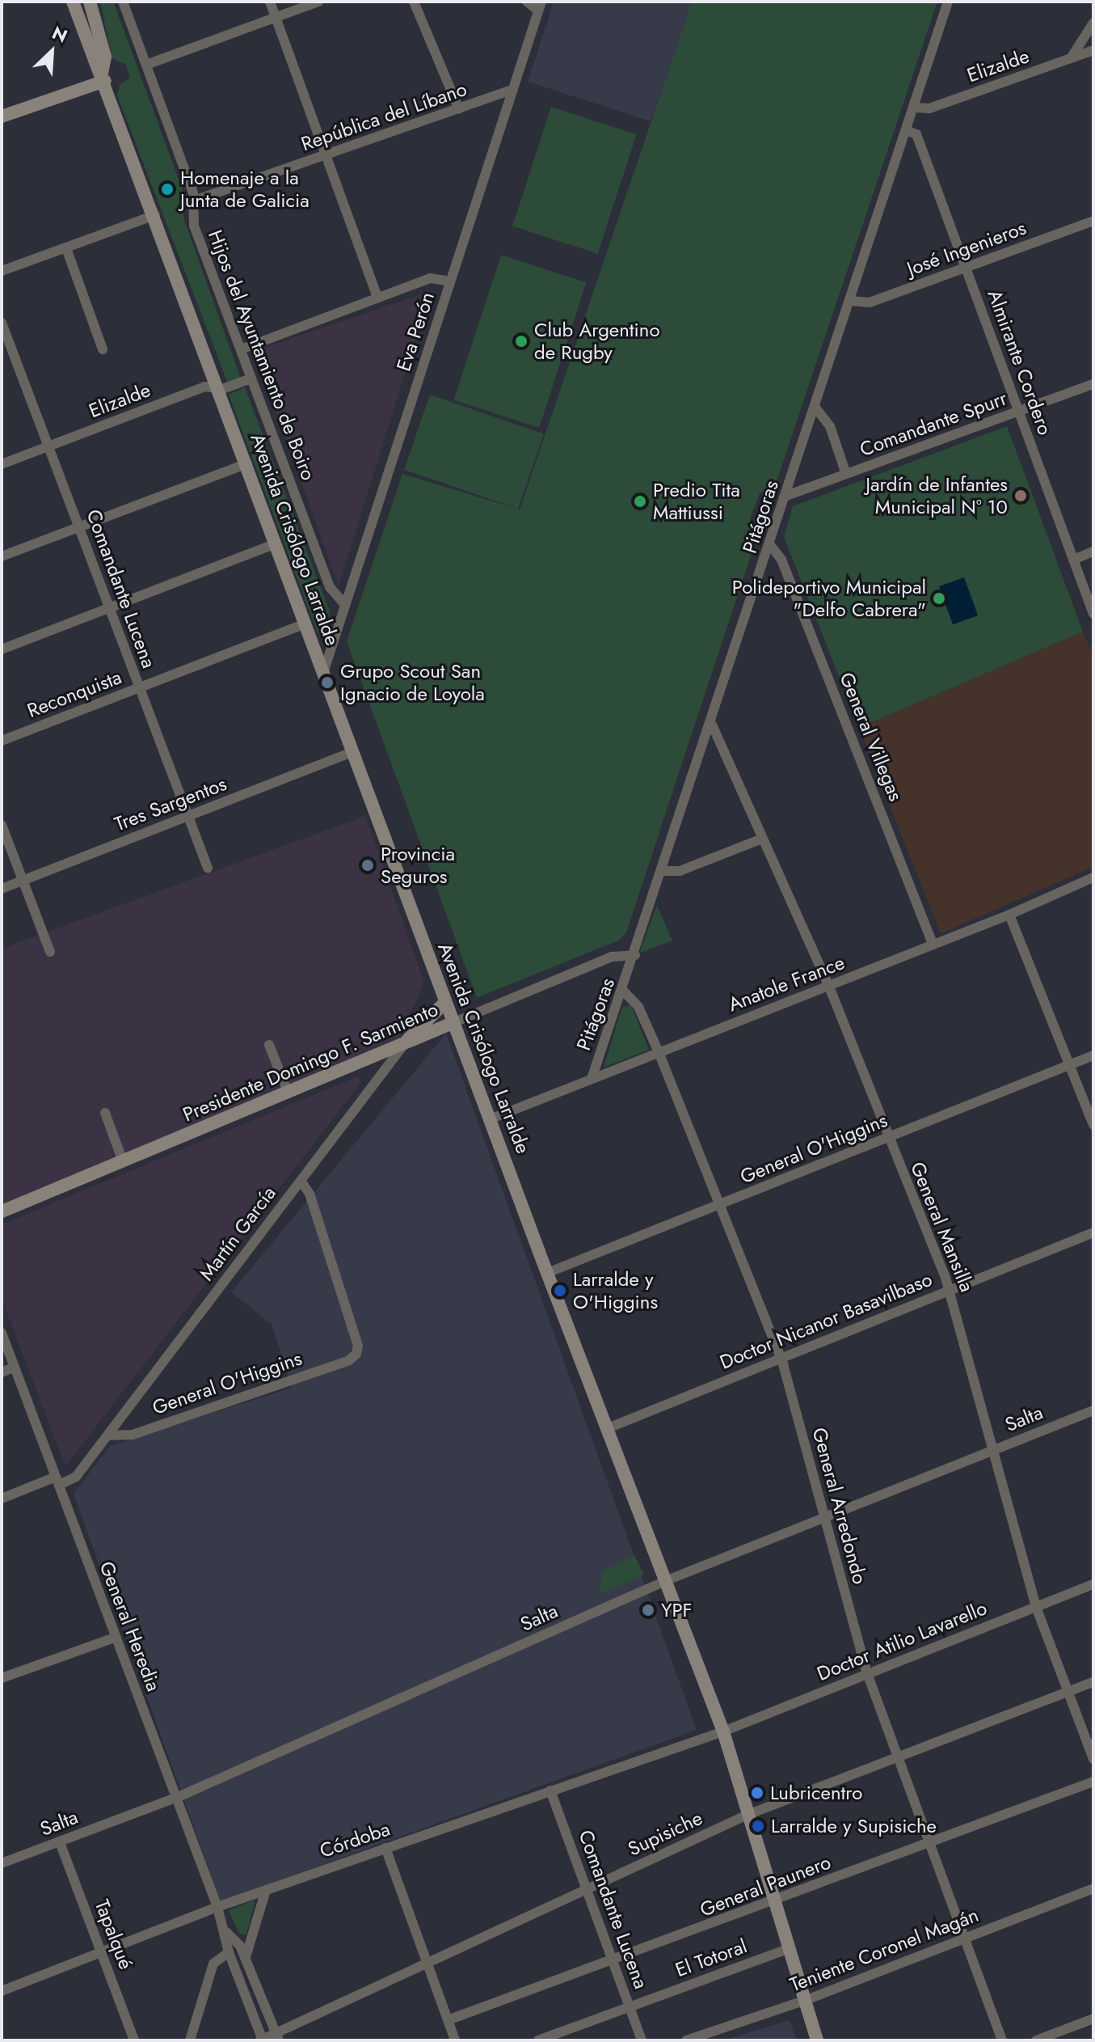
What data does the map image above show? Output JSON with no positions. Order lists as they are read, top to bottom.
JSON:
{
  "streets": {
    "main road": ["Avenida Crisólogo Larralde", "Presidente Domingo F. Sarmiento", "Martín García"],
    "street": [
      "Elizalde",
      "República del Líbano",
      "José Ingenieros",
      "Eva Perón",
      "Hijos del Ayuntamiento de Boiro",
      "Almirante Cordero",
      "Comandante Spurr",
      "Pitágoras",
      "Comandante Lucena",
      "Reconquista",
      "General Villegas",
      "Tres Sargentos",
      "Anatole France",
      "General O'Higgins",
      "General Mansilla",
      "Doctor Nicanor Basavilbaso",
      "Salta",
      "General Arredondo",
      "General Heredia",
      "Doctor Atilio Lavarello",
      "Supisiche",
      "Córdoba",
      "General Paunero",
      "Tapalqué",
      "Teniente Coronel Magán",
      "El Totoral"
    ]
  },
  "crossings": [
    ["Elizalde", "Hijos del Ayuntamiento de Boiro"],
    ["Elizalde", "Pitágoras"],
    ["Elizalde", "Avenida Crisólogo Larralde"],
    ["Elizalde", "Comandante Lucena"],
    ["República del Líbano", "Eva Perón"],
    ["República del Líbano", "Hijos del Ayuntamiento de Boiro"],
    ["José Ingenieros", "Almirante Cordero"],
    ["José Ingenieros", "Pitágoras"],
    ["Eva Perón", "Hijos del Ayuntamiento de Boiro"],
    ["Eva Perón", "Avenida Crisólogo Larralde"],
    ["Almirante Cordero", "Comandante Spurr"],
    ["Almirante Cordero", "Pitágoras"],
    ["Comandante Spurr", "Pitágoras"],
    ["Pitágoras", "General Villegas"],
    ["Pitágoras", "Anatole France"],
    ["Pitágoras", "Presidente Domingo F. Sarmiento"],
    ["Pitágoras", "General Mansilla"],
    ["Pitágoras", "General Arredondo"],
    ["Avenida Crisólogo Larralde", "Reconquista"],
    ["Avenida Crisólogo Larralde", "Tres Sargentos"],
    ["Avenida Crisólogo Larralde", "Anatole France"],
    ["Avenida Crisólogo Larralde", "Presidente Domingo F. Sarmiento"],
    ["Avenida Crisólogo Larralde", "General O'Higgins"],
    ["Avenida Crisólogo Larralde", "Martín García"],
    ["Avenida Crisólogo Larralde", "Doctor Nicanor Basavilbaso"],
    ["Avenida Crisólogo Larralde", "Salta"],
    ["Avenida Crisólogo Larralde", "Doctor Atilio Lavarello"],
    ["Avenida Crisólogo Larralde", "Supisiche"],
    ["Avenida Crisólogo Larralde", "Córdoba"],
    ["Avenida Crisólogo Larralde", "General Paunero"],
    ["Avenida Crisólogo Larralde", "Teniente Coronel Magán"],
    ["Avenida Crisólogo Larralde", "El Totoral"],
    ["Comandante Lucena", "Reconquista"],
    ["Comandante Lucena", "Tres Sargentos"],
    ["Comandante Lucena", "Supisiche"],
    ["Comandante Lucena", "Córdoba"],
    ["Comandante Lucena", "General Paunero"],
    ["Comandante Lucena", "El Totoral"],
    ["General Villegas", "Anatole France"],
    ["Anatole France", "General Mansilla"],
    ["Anatole France", "General Arredondo"],
    ["Presidente Domingo F. Sarmiento", "Martín García"],
    ["General O'Higgins", "General Mansilla"],
    ["General O'Higgins", "Martín García"],
    ["General O'Higgins", "General Arredondo"],
    ["General Mansilla", "Doctor Nicanor Basavilbaso"],
    ["General Mansilla", "Salta"],
    ["General Mansilla", "Doctor Atilio Lavarello"],
    ["General Mansilla", "Supisiche"],
    ["Martín García", "General Heredia"],
    ["Doctor Nicanor Basavilbaso", "General Arredondo"],
    ["Salta", "General Arredondo"],
    ["Salta", "General Heredia"],
    ["Salta", "Tapalqué"],
    ["General Arredondo", "Doctor Atilio Lavarello"],
    ["General Arredondo", "Supisiche"],
    ["General Arredondo", "General Paunero"],
    ["General Arredondo", "Teniente Coronel Magán"],
    ["General Heredia", "Supisiche"],
    ["General Heredia", "Córdoba"],
    ["Doctor Atilio Lavarello", "Córdoba"],
    ["Córdoba", "Tapalqué"]
  ],
  "places": [
    "Homenaje a la Junta de Galicia",
    "Club Argentino de Rugby",
    "Jardín de Infantes Municipal Nº 10",
    "Predio Tita Mattiussi",
    "Polideportivo Municipal \"Delfo Cabrera\"",
    "Grupo Scout San Ignacio de Loyola",
    "Provincia Seguros",
    "Larralde y O'Higgins",
    "YPF",
    "Lubricentro",
    "Larralde y Supisiche"
  ],
  "north": "top right"
}
